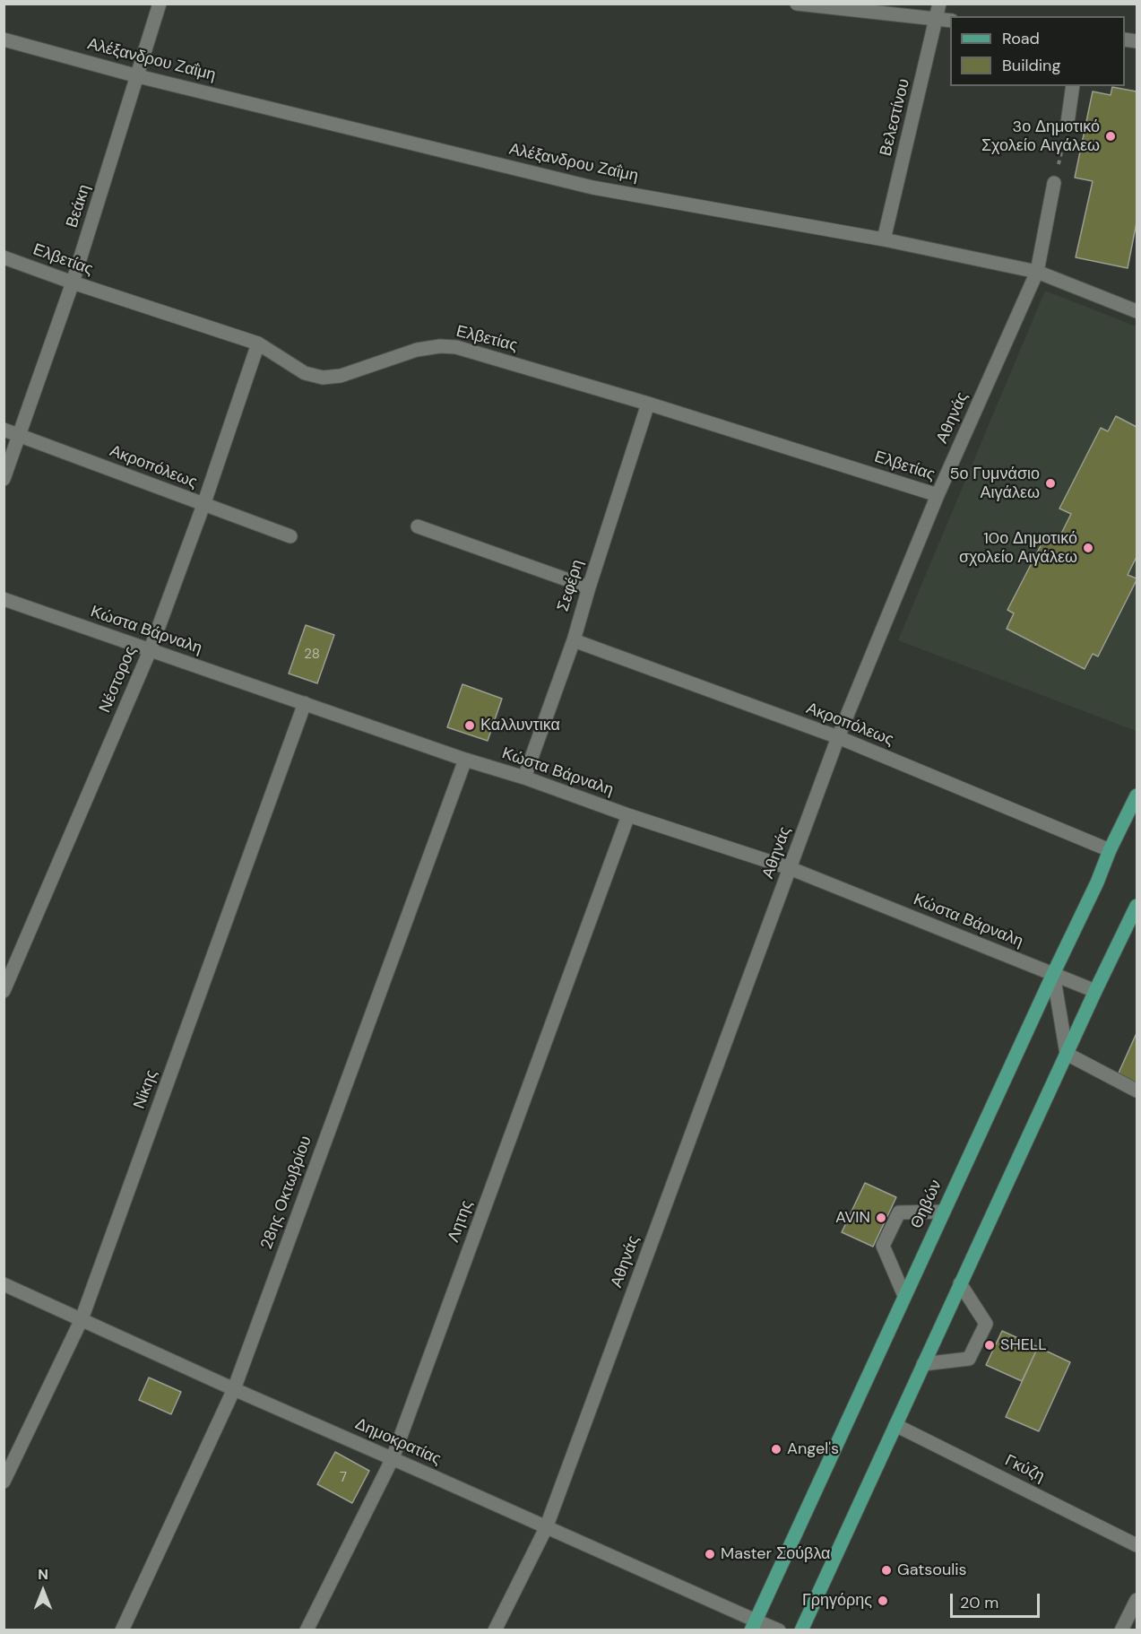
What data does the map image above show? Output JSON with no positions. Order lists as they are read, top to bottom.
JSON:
{
  "streets": {
    "main road": ["Θηβών"],
    "street": [
      "Αλέξανδρου Ζαΐμη",
      "Βελεστίνου",
      "Βεάκη",
      "Ελβετίας",
      "Αθηνάς",
      "Ακροπόλεως",
      "Σεφέρη",
      "Κώστα Βάρναλη",
      "Νέστορος",
      "Νίκης",
      "28ης Οκτωβρίου",
      "Λητης",
      "Δημοκρατίας",
      "Γκύζη"
    ]
  },
  "crossings": [
    ["Αλέξανδρου Ζαΐμη", "Βελεστίνου"],
    ["Αλέξανδρου Ζαΐμη", "Βεάκη"],
    ["Αλέξανδρου Ζαΐμη", "Αθηνάς"],
    ["Βεάκη", "Ελβετίας"],
    ["Βεάκη", "Ακροπόλεως"],
    ["Ελβετίας", "Αθηνάς"],
    ["Ελβετίας", "Σεφέρη"],
    ["Ελβετίας", "Νέστορος"],
    ["Αθηνάς", "Ακροπόλεως"],
    ["Αθηνάς", "Κώστα Βάρναλη"],
    ["Αθηνάς", "Δημοκρατίας"],
    ["Ακροπόλεως", "Σεφέρη"],
    ["Ακροπόλεως", "Νέστορος"],
    ["Ακροπόλεως", "Θηβών"],
    ["Σεφέρη", "Κώστα Βάρναλη"],
    ["Κώστα Βάρναλη", "Νέστορος"],
    ["Κώστα Βάρναλη", "Νίκης"],
    ["Κώστα Βάρναλη", "28ης Οκτωβρίου"],
    ["Κώστα Βάρναλη", "Θηβών"],
    ["Κώστα Βάρναλη", "Λητης"],
    ["Νίκης", "Δημοκρατίας"],
    ["28ης Οκτωβρίου", "Δημοκρατίας"],
    ["Θηβών", "Δημοκρατίας"],
    ["Λητης", "Δημοκρατίας"]
  ],
  "places": [
    "3ο Δημοτικό Σχολείο Αιγάλεω",
    "5ο Γυμνάσιο Αιγάλεω",
    "10ο Δημοτικό σχολείο Αιγάλεω",
    "Καλλυντικα",
    "AVIN",
    "SHELL",
    "Angel's",
    "Master Σούβλα",
    "Gatsoulis",
    "Γρηγόρης"
  ],
  "house_numbers": ["28", "7"],
  "legend": ["Road", "Building"],
  "scale_bar": "20 m",
  "north": "top"
}
